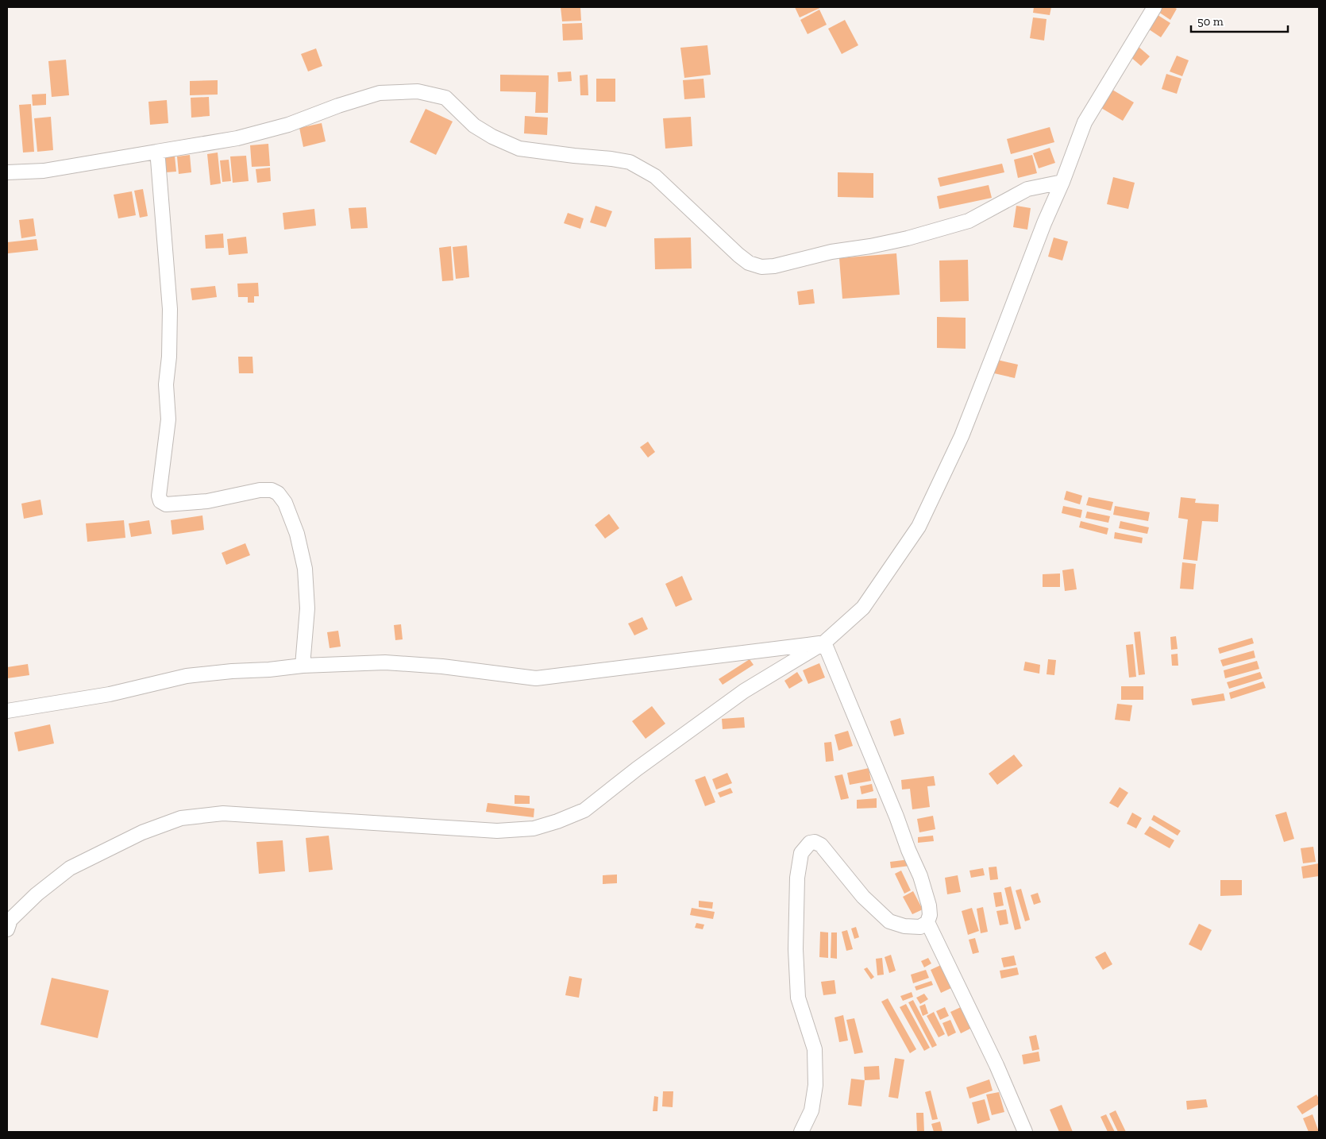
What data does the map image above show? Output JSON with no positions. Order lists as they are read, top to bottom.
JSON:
{
  "scale_bar": "50 m"
}
